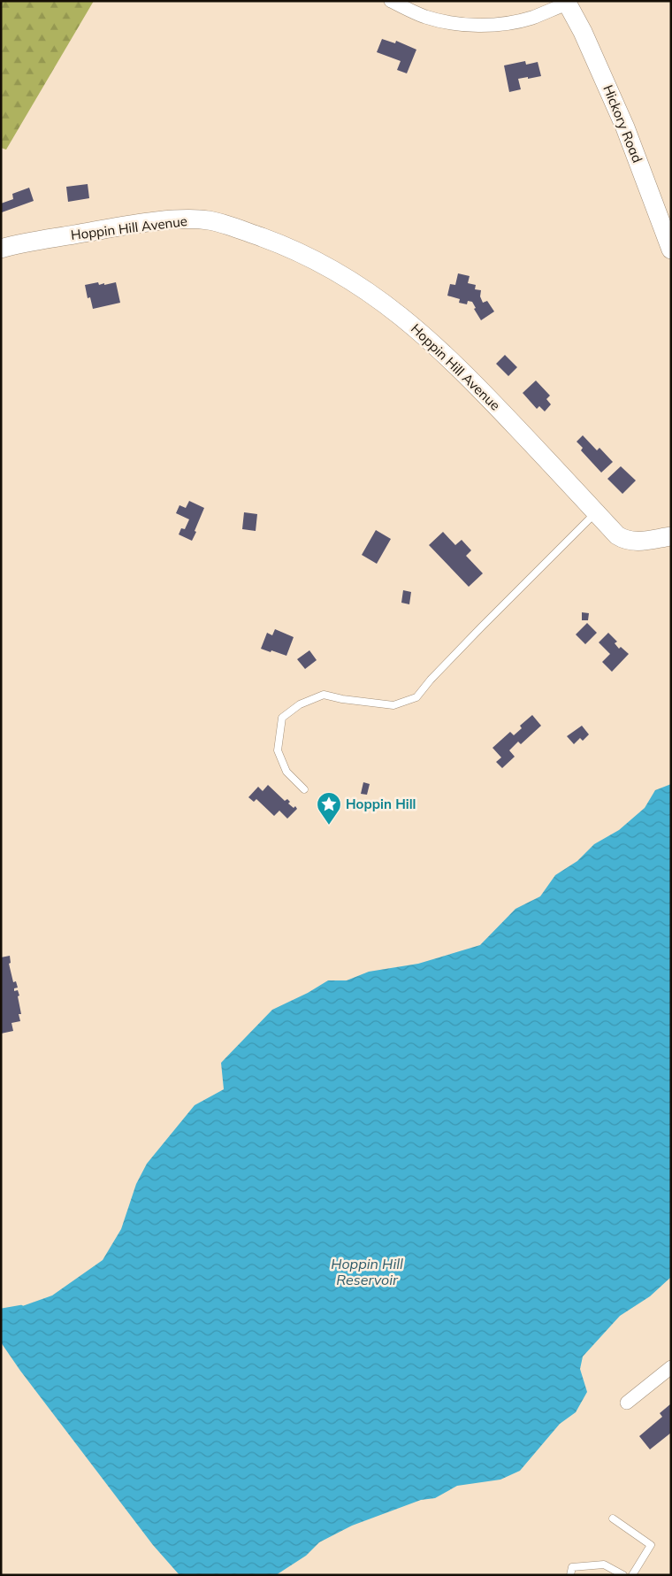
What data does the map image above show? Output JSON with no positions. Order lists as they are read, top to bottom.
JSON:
{
  "streets": {
    "street": ["Hickory Road", "Hoppin Hill Avenue"]
  },
  "water": ["Hoppin Hill Reservoir"],
  "places": {
    "place": ["Hoppin Hill"]
  }
}
